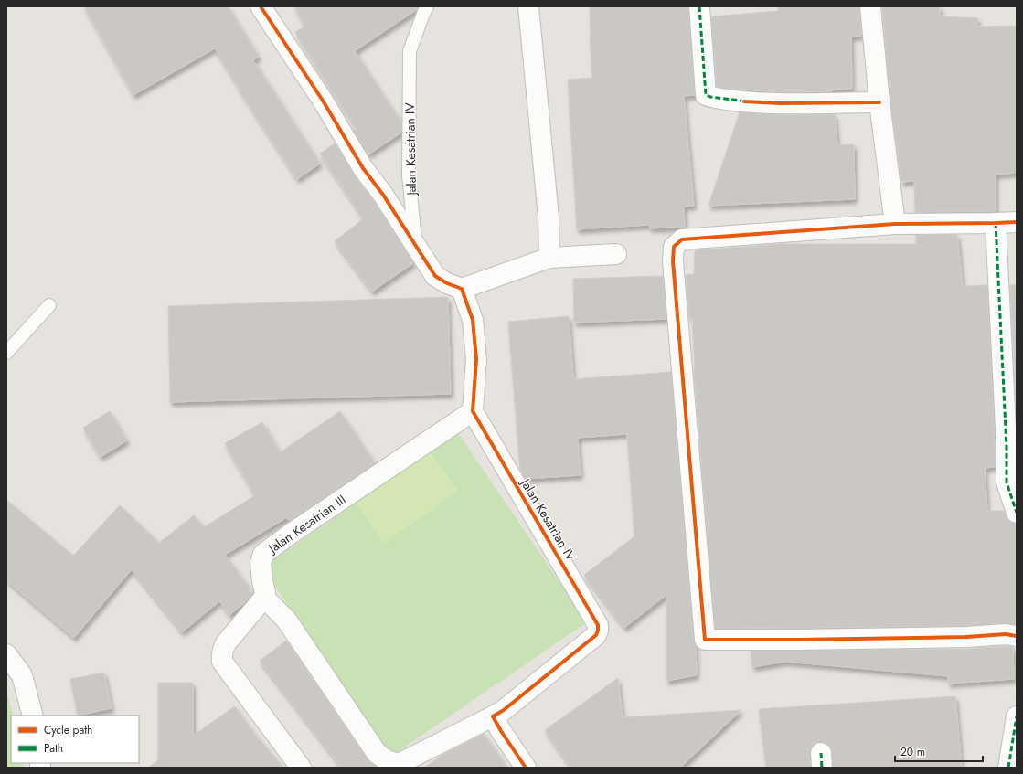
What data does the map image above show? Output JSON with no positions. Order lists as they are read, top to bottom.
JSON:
{
  "streets": {
    "street": ["Jalan Kesatrian IV", "Jalan Kesatrian III"]
  },
  "crossings": [
    ["Jalan Kesatrian IV", "Jalan Kesatrian III"]
  ],
  "legend": ["Cycle path", "Path"],
  "scale_bar": "20 m"
}
